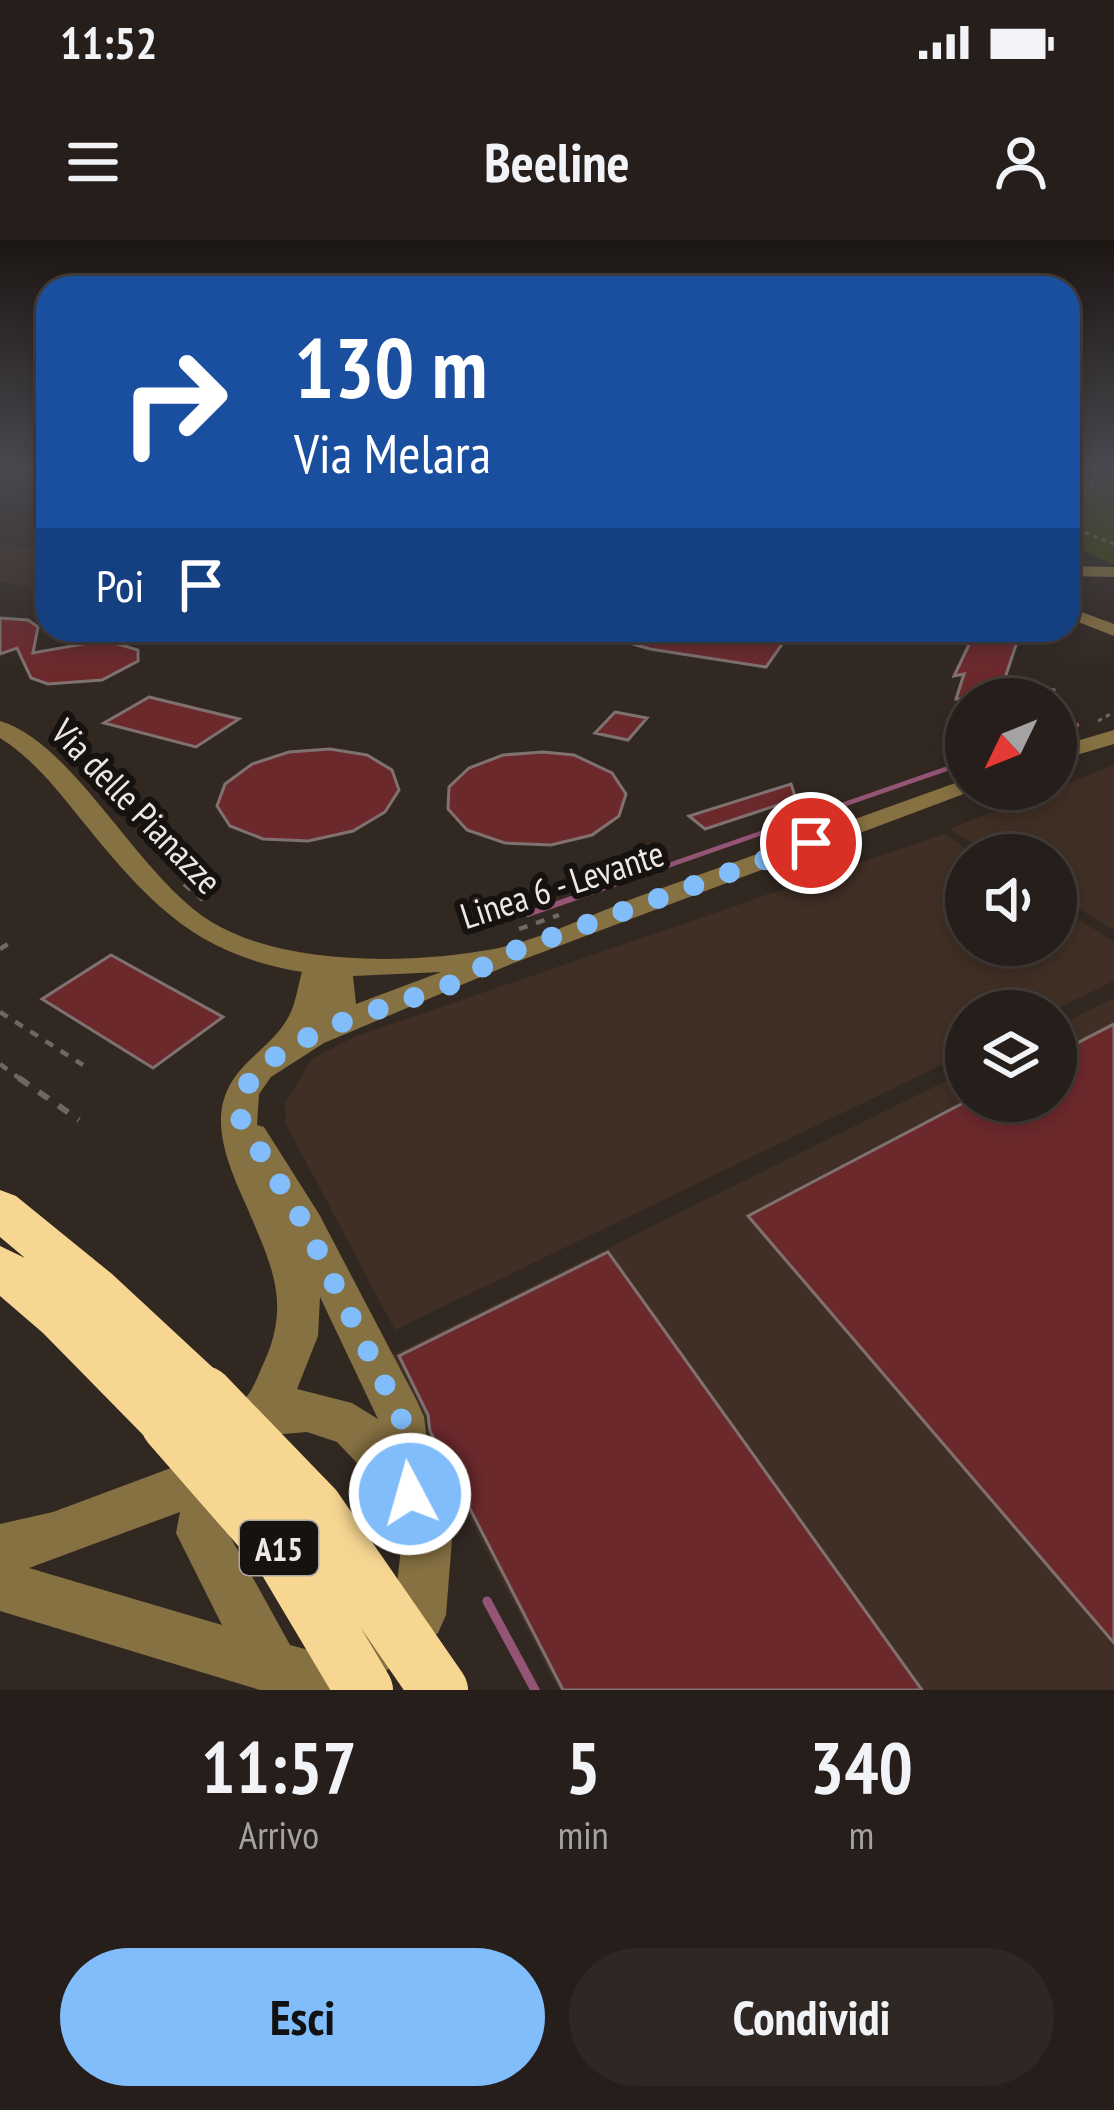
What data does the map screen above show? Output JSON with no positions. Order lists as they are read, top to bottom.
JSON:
{
  "streets": {
    "highway": ["A15"],
    "street": ["Via delle Pianazze"],
    "path": ["Linea 6 - Levante"]
  },
  "crossings": [
    ["Via delle Pianazze", "Linea 6 - Levante"]
  ],
  "north": "bottom left",
  "page": {
    "status": "11:52",
    "header": "Beeline",
    "turn": ["130 m", "Via Melara"],
    "then": "Poi",
    "eta": [
      "11:57",
      "Arrivo",
      "5",
      "min",
      "340",
      "m"
    ],
    "buttons": ["Esci", "Condividi"]
  }
}
